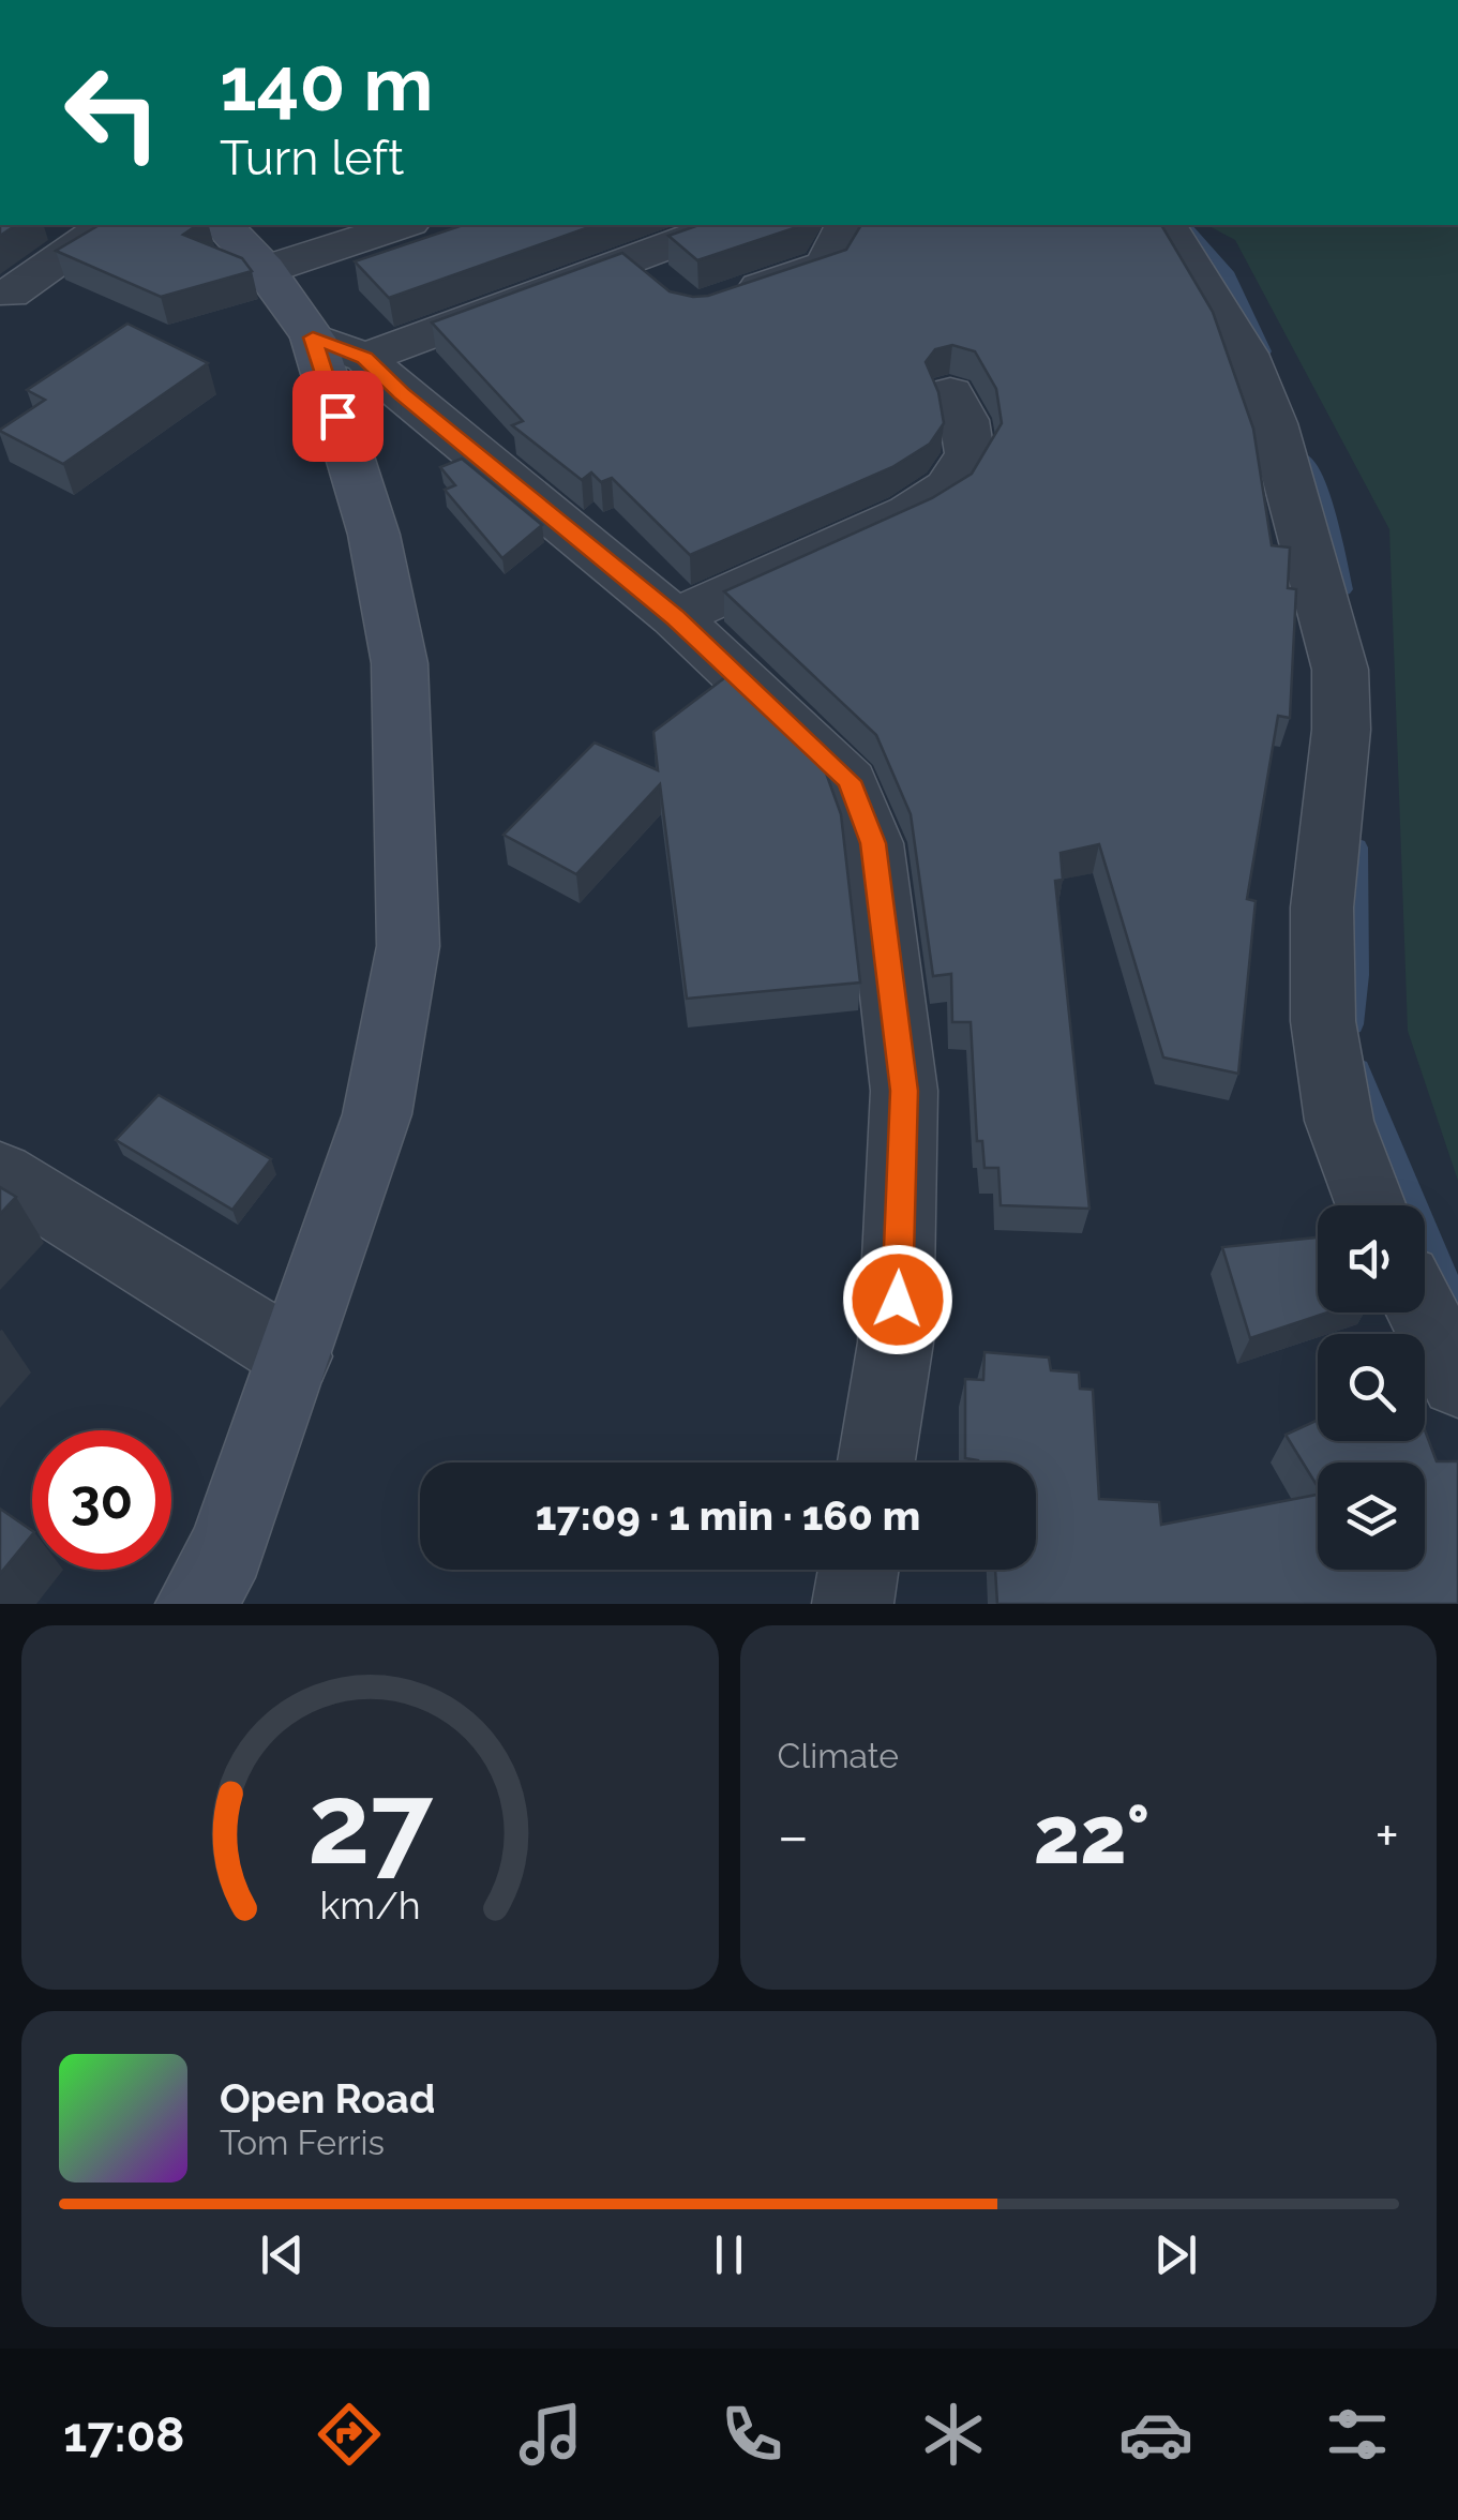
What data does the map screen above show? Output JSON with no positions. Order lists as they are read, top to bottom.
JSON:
{
  "page": {
    "turn": ["140 m", "Turn left"],
    "limit": "30",
    "trip": "17:09 · 1 min · 160 m",
    "tile": "Climate",
    "heat": ["−", "22°", "+"],
    "song": ["Open Road", "Tom Ferris"],
    "tabs": "17:08",
    "gauge": ["27", "km/h"]
  }
}
